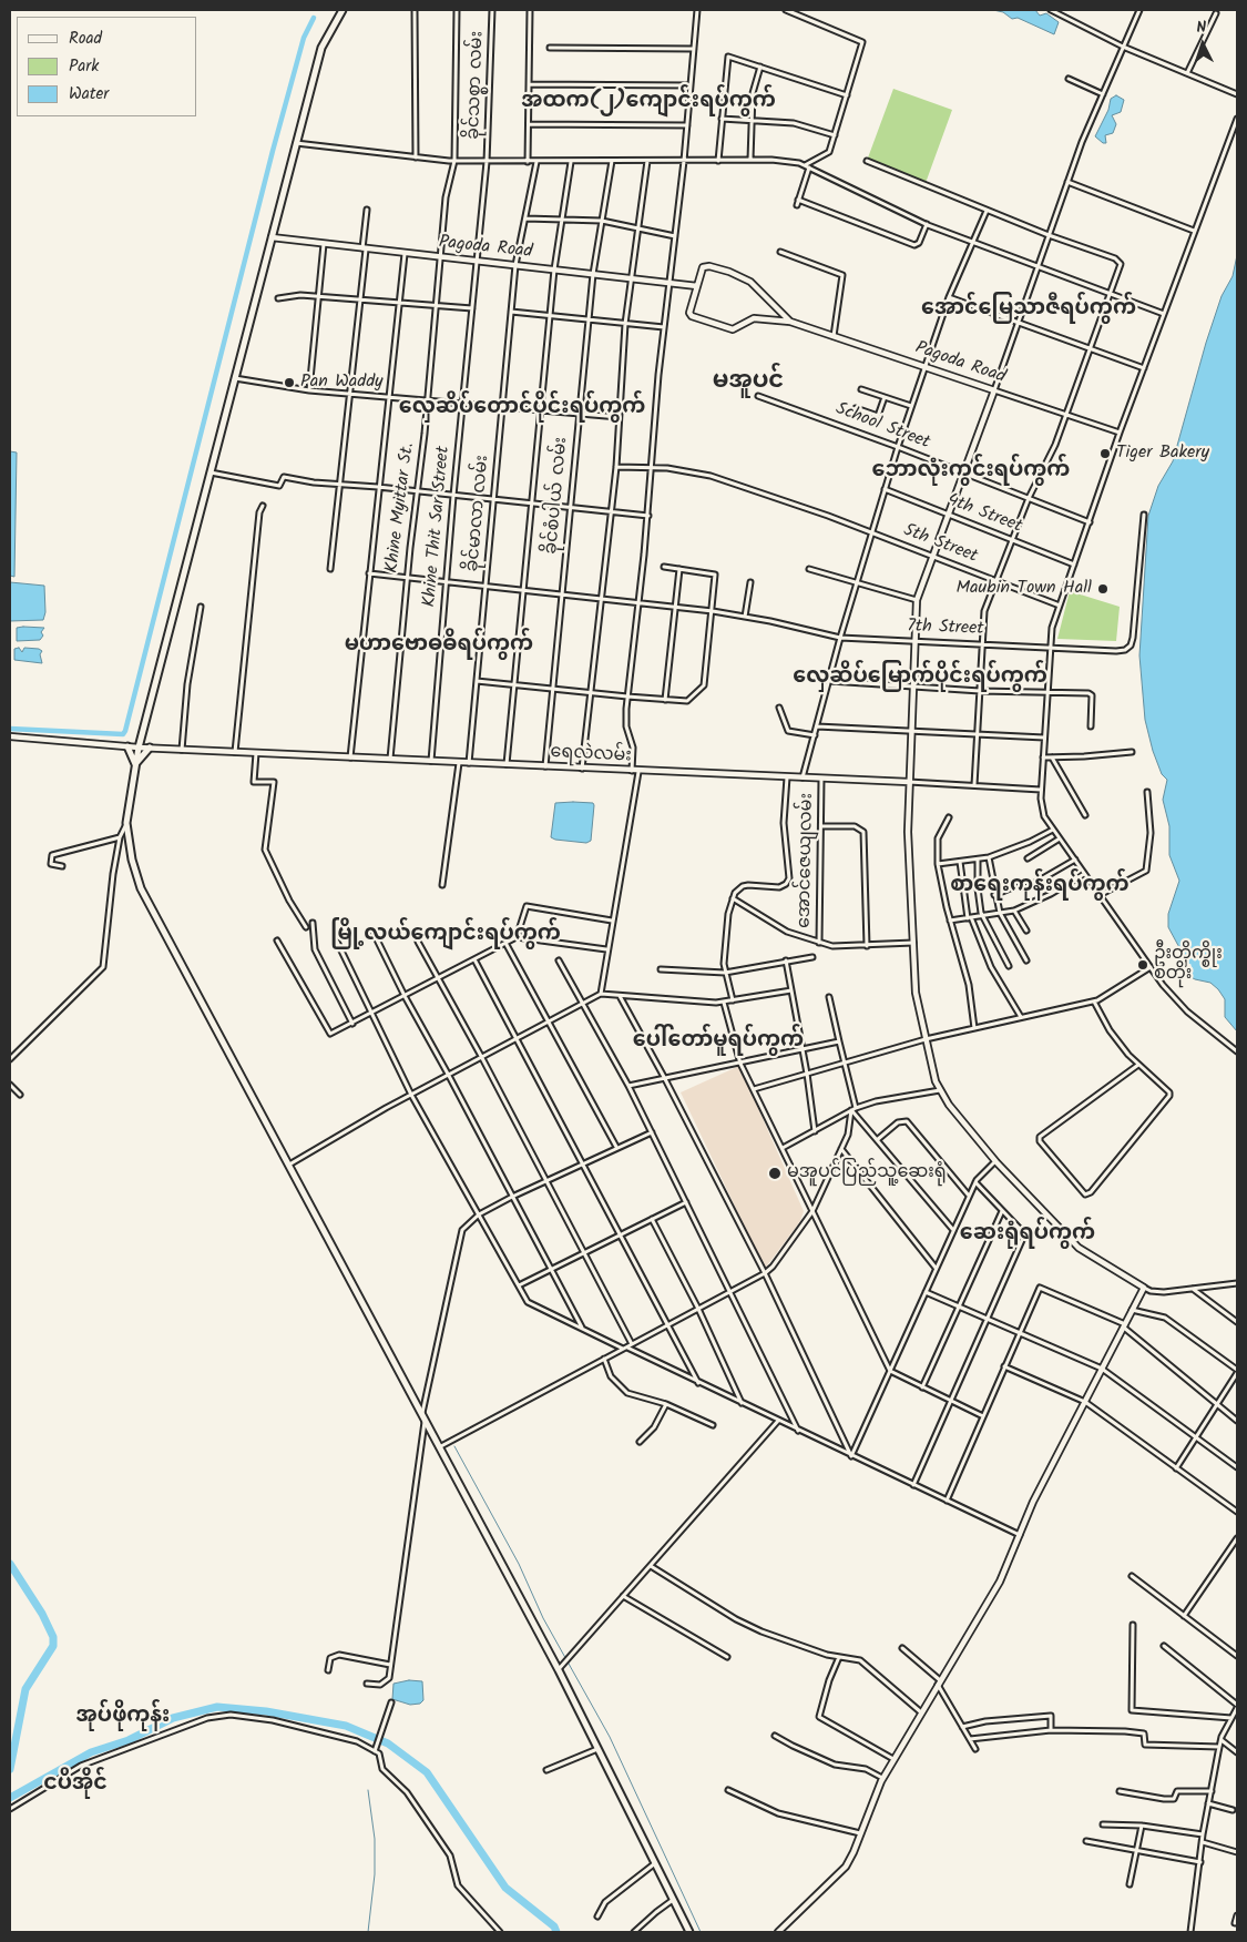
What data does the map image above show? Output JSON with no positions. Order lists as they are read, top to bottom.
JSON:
{
  "streets": {
    "main road": ["Pagoda Road", "ရေလဲလမ်း"],
    "street": [
      "ခိုင်သစ္စာ လမ်း",
      "School Street",
      "ခိုင်စံပါယ် လမ်း",
      "Khine Myittar St.",
      "ခိုင်မာလာ လမ်း",
      "4th Street",
      "Khine Thit Sar Street",
      "5th Street",
      "7th Street",
      "အောင်ဇေယျလမ်း"
    ]
  },
  "crossings": [
    ["ခိုင်သစ္စာ လမ်း", "Pagoda Road"],
    ["ခိုင်သစ္စာ လမ်း", "Khine Thit Sar Street"],
    ["Pagoda Road", "ခိုင်စံပါယ် လမ်း"],
    ["Pagoda Road", "Khine Myittar St."],
    ["Pagoda Road", "ခိုင်မာလာ လမ်း"],
    ["Pagoda Road", "Khine Thit Sar Street"],
    ["ခိုင်စံပါယ် လမ်း", "7th Street"],
    ["ခိုင်စံပါယ် လမ်း", "ရေလဲလမ်း"],
    ["Khine Myittar St.", "7th Street"],
    ["Khine Myittar St.", "ရေလဲလမ်း"],
    ["ခိုင်မာလာ လမ်း", "7th Street"],
    ["ခိုင်မာလာ လမ်း", "ရေလဲလမ်း"],
    ["Khine Thit Sar Street", "7th Street"],
    ["Khine Thit Sar Street", "ရေလဲလမ်း"],
    ["ရေလဲလမ်း", "အောင်ဇေယျလမ်း"]
  ],
  "districts": [
    "အထက(၂)ကျောင်းရပ်ကွက်",
    "အောင်မြေသာဇီရပ်ကွက်",
    "မအူပင်",
    "လှေဆိပ်တောင်ပိုင်းရပ်ကွက်",
    "ဘောလုံးကွင်းရပ်ကွက်",
    "မဟာဗောဓဓိရပ်ကွက်",
    "လှေဆိပ်မြောက်ပိုင်းရပ်ကွက်",
    "စာရေးကုန်းရပ်ကွက်",
    "မြို့လယ်ကျောင်းရပ်ကွက်",
    "ပေါ်တော်မူရပ်ကွက်",
    "ဆေးရုံရပ်ကွက်",
    "အုပ်ဖိုကုန်း",
    "ငပိအိုင်"
  ],
  "places": [
    "Pan Waddy",
    "Tiger Bakery",
    "Maubin Town Hall",
    "ဦးတိုက္စိုး စတိုး",
    "မအူပင်ပြည်သူ့ဆေးရုံ"
  ],
  "legend": ["Road", "Park", "Water"],
  "north": "top"
}
